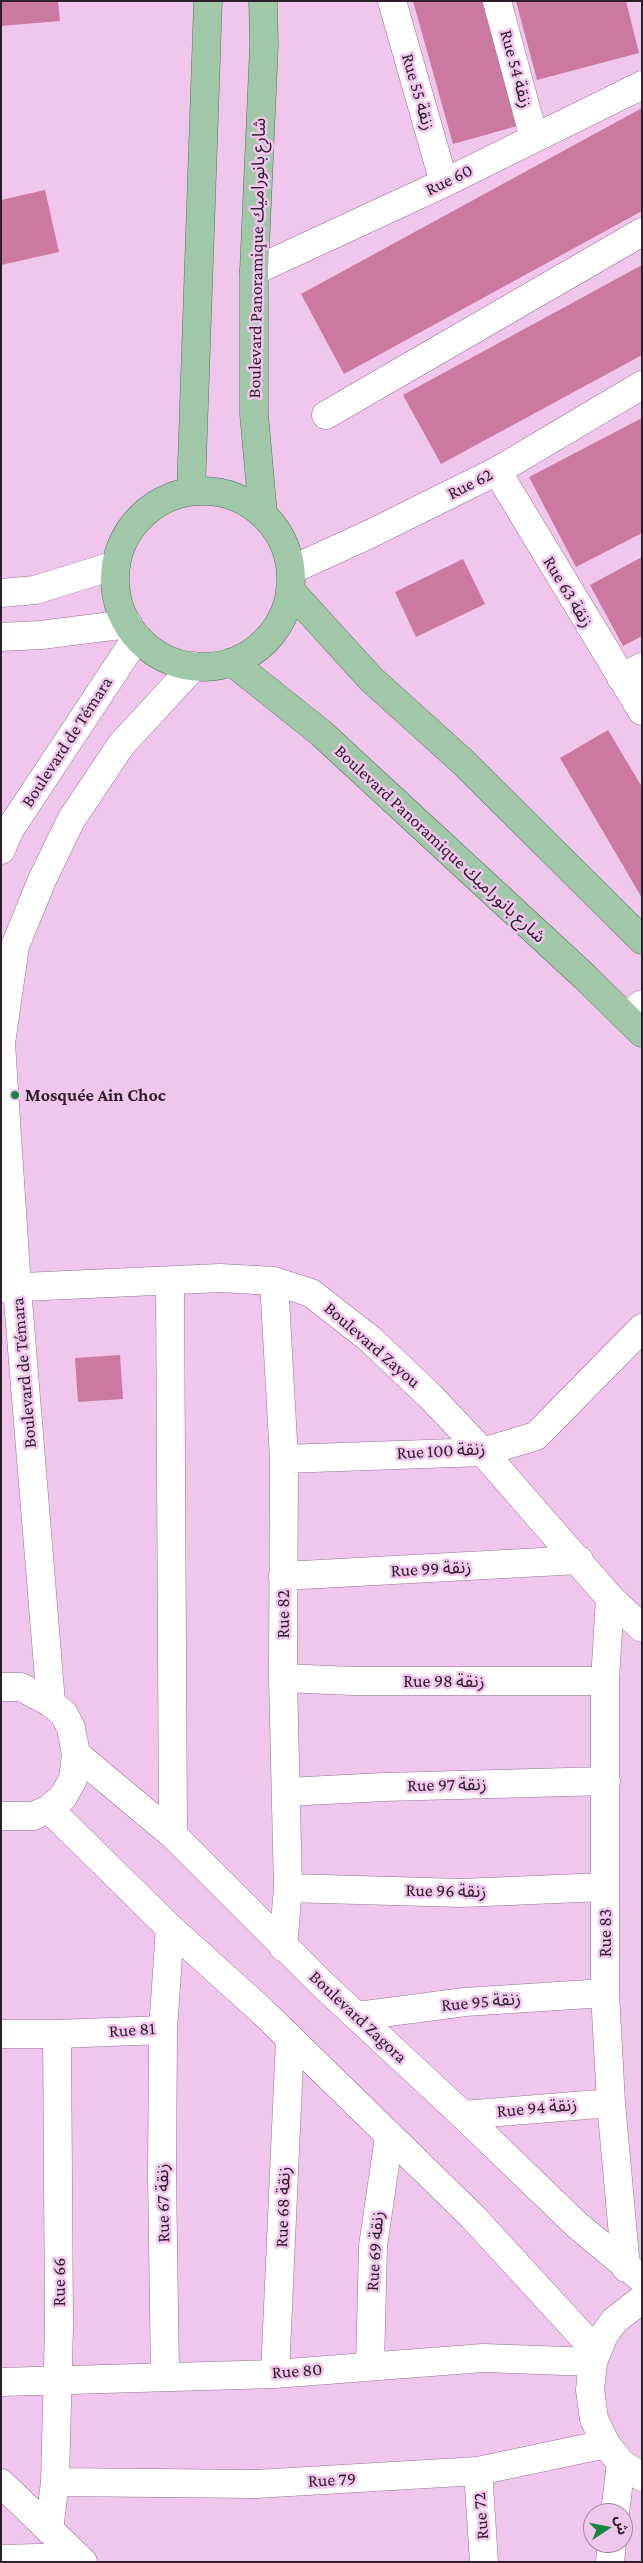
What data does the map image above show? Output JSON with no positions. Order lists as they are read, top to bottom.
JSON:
{
  "streets": {
    "main road": ["Boulevard Panoramique شارع بانوراميك"],
    "street": [
      "Rue 54 زنقة",
      "Rue 55 زنقة",
      "Rue 60",
      "Rue 62",
      "Rue 63 زنقة",
      "Boulevard de Témara",
      "Boulevard Zayou",
      "Rue 100 زنقة",
      "Rue 99 زنقة",
      "Rue 82",
      "Rue 98 زنقة",
      "Rue 97 زنقة",
      "Rue 96 زنقة",
      "Rue 83",
      "Rue 95 زنقة",
      "Boulevard Zagora",
      "Rue 81",
      "Rue 94 زنقة",
      "Rue 67 زنقة",
      "Rue 68 زنقة",
      "Rue 69 زنقة",
      "Rue 66",
      "Rue 80",
      "Rue 79",
      "Rue 72"
    ]
  },
  "crossings": [
    ["Rue 54 زنقة", "Rue 60"],
    ["Rue 55 زنقة", "Rue 60"],
    ["Rue 60", "Boulevard Panoramique شارع بانوراميك"],
    ["Boulevard Panoramique شارع بانوراميك", "Rue 62"],
    ["Boulevard Panoramique شارع بانوراميك", "Boulevard de Témara"],
    ["Rue 62", "Rue 63 زنقة"],
    ["Rue 62", "Boulevard de Témara"],
    ["Boulevard de Témara", "Boulevard Zayou"],
    ["Boulevard Zayou", "Rue 100 زنقة"],
    ["Boulevard Zayou", "Rue 99 زنقة"],
    ["Boulevard Zayou", "Rue 82"],
    ["Boulevard Zayou", "Rue 83"],
    ["Rue 100 زنقة", "Rue 82"],
    ["Rue 99 زنقة", "Rue 82"],
    ["Rue 82", "Rue 98 زنقة"],
    ["Rue 82", "Rue 97 زنقة"],
    ["Rue 82", "Rue 96 زنقة"],
    ["Rue 82", "Boulevard Zagora"],
    ["Rue 98 زنقة", "Rue 83"],
    ["Rue 97 زنقة", "Rue 83"],
    ["Rue 96 زنقة", "Rue 83"],
    ["Rue 83", "Rue 95 زنقة"],
    ["Rue 83", "Boulevard Zagora"],
    ["Rue 83", "Rue 94 زنقة"],
    ["Rue 95 زنقة", "Boulevard Zagora"],
    ["Boulevard Zagora", "Rue 94 زنقة"],
    ["Rue 81", "Rue 67 زنقة"],
    ["Rue 81", "Rue 66"],
    ["Rue 67 زنقة", "Rue 80"],
    ["Rue 68 زنقة", "Rue 80"],
    ["Rue 69 زنقة", "Rue 80"],
    ["Rue 66", "Rue 80"],
    ["Rue 66", "Rue 79"],
    ["Rue 79", "Rue 72"]
  ],
  "places": ["Mosquée Ain Choc"],
  "north": "right"
}
